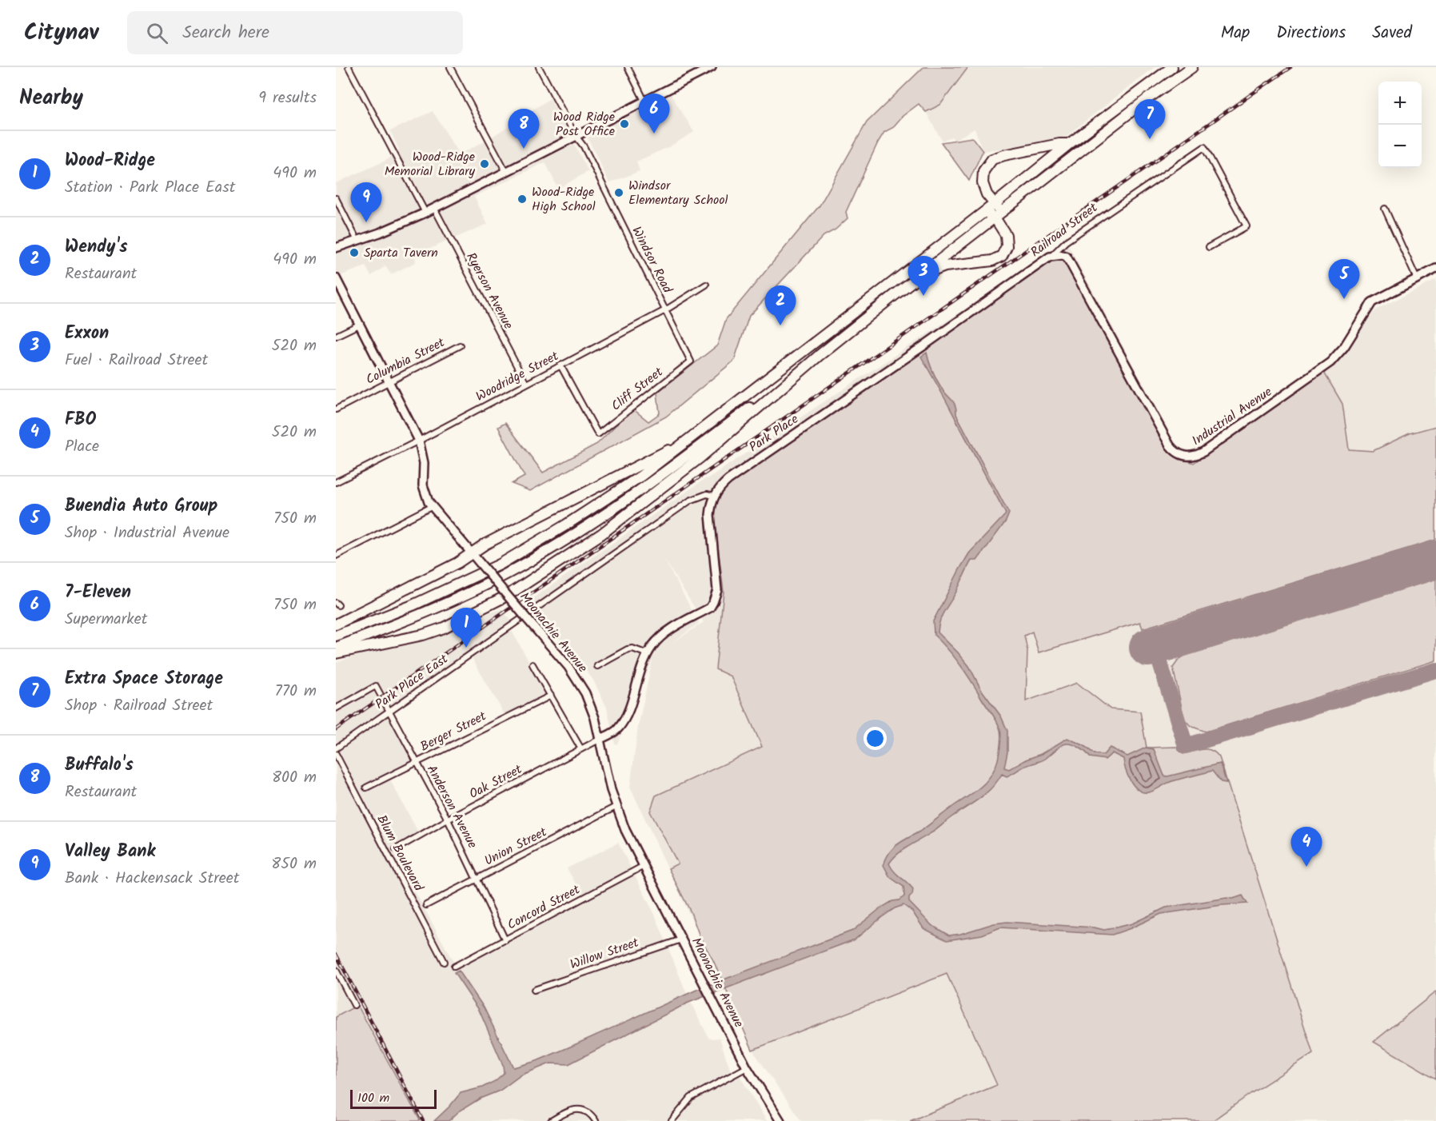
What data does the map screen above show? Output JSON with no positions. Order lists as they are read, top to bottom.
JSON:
{
  "streets": {
    "main road": [
      "Railroad Street",
      "Industrial Avenue",
      "Park Place",
      "Moonachie Avenue"
    ],
    "street": [
      "Windsor Road",
      "Ryerson Avenue",
      "Columbia Street",
      "Woodridge Street",
      "Cliff Street",
      "Park Place East",
      "Berger Street",
      "Oak Street",
      "Anderson Avenue",
      "Union Street",
      "Blum Boulevard",
      "Concord Street",
      "Willow Street"
    ]
  },
  "crossings": [
    ["Railroad Street", "Industrial Avenue"],
    ["Railroad Street", "Park Place"],
    ["Windsor Road", "Woodridge Street"],
    ["Windsor Road", "Cliff Street"],
    ["Ryerson Avenue", "Woodridge Street"],
    ["Columbia Street", "Moonachie Avenue"],
    ["Woodridge Street", "Cliff Street"],
    ["Woodridge Street", "Moonachie Avenue"],
    ["Park Place", "Park Place East"],
    ["Moonachie Avenue", "Oak Street"],
    ["Moonachie Avenue", "Union Street"],
    ["Moonachie Avenue", "Concord Street"],
    ["Moonachie Avenue", "Willow Street"],
    ["Park Place East", "Anderson Avenue"],
    ["Berger Street", "Anderson Avenue"],
    ["Oak Street", "Anderson Avenue"],
    ["Anderson Avenue", "Union Street"],
    ["Anderson Avenue", "Concord Street"]
  ],
  "places": [
    "Wood Ridge Post Office",
    "Wood-Ridge Memorial Library",
    "Windsor Elementary School",
    "Wood-Ridge High School",
    "Sparta Tavern"
  ],
  "scale_bar": "100 m",
  "page": {
    "header": "Citynav",
    "search": "Search here",
    "nav": ["Map", "Directions", "Saved"],
    "heading": ["Nearby", "9 results"],
    "map_buttons": ["+", "−"],
    "pins": [
      "6",
      "7",
      "8",
      "9",
      "3",
      "5",
      "2",
      "1",
      "4"
    ],
    "list": [
      {
        "mark": "1",
        "name": "Wood-Ridge",
        "note": "Station · Park Place East",
        "value": "490 m"
      },
      {
        "mark": "2",
        "name": "Wendy's",
        "note": "Restaurant",
        "value": "490 m"
      },
      {
        "mark": "3",
        "name": "Exxon",
        "note": "Fuel · Railroad Street",
        "value": "520 m"
      },
      {
        "mark": "4",
        "name": "FBO",
        "note": "Place",
        "value": "520 m"
      },
      {
        "mark": "5",
        "name": "Buendia Auto Group",
        "note": "Shop · Industrial Avenue",
        "value": "750 m"
      },
      {
        "mark": "6",
        "name": "7-Eleven",
        "note": "Supermarket",
        "value": "750 m"
      },
      {
        "mark": "7",
        "name": "Extra Space Storage",
        "note": "Shop · Railroad Street",
        "value": "770 m"
      },
      {
        "mark": "8",
        "name": "Buffalo's",
        "note": "Restaurant",
        "value": "800 m"
      },
      {
        "mark": "9",
        "name": "Valley Bank",
        "note": "Bank · Hackensack Street",
        "value": "850 m"
      }
    ],
    "scale": "100 m"
  }
}
